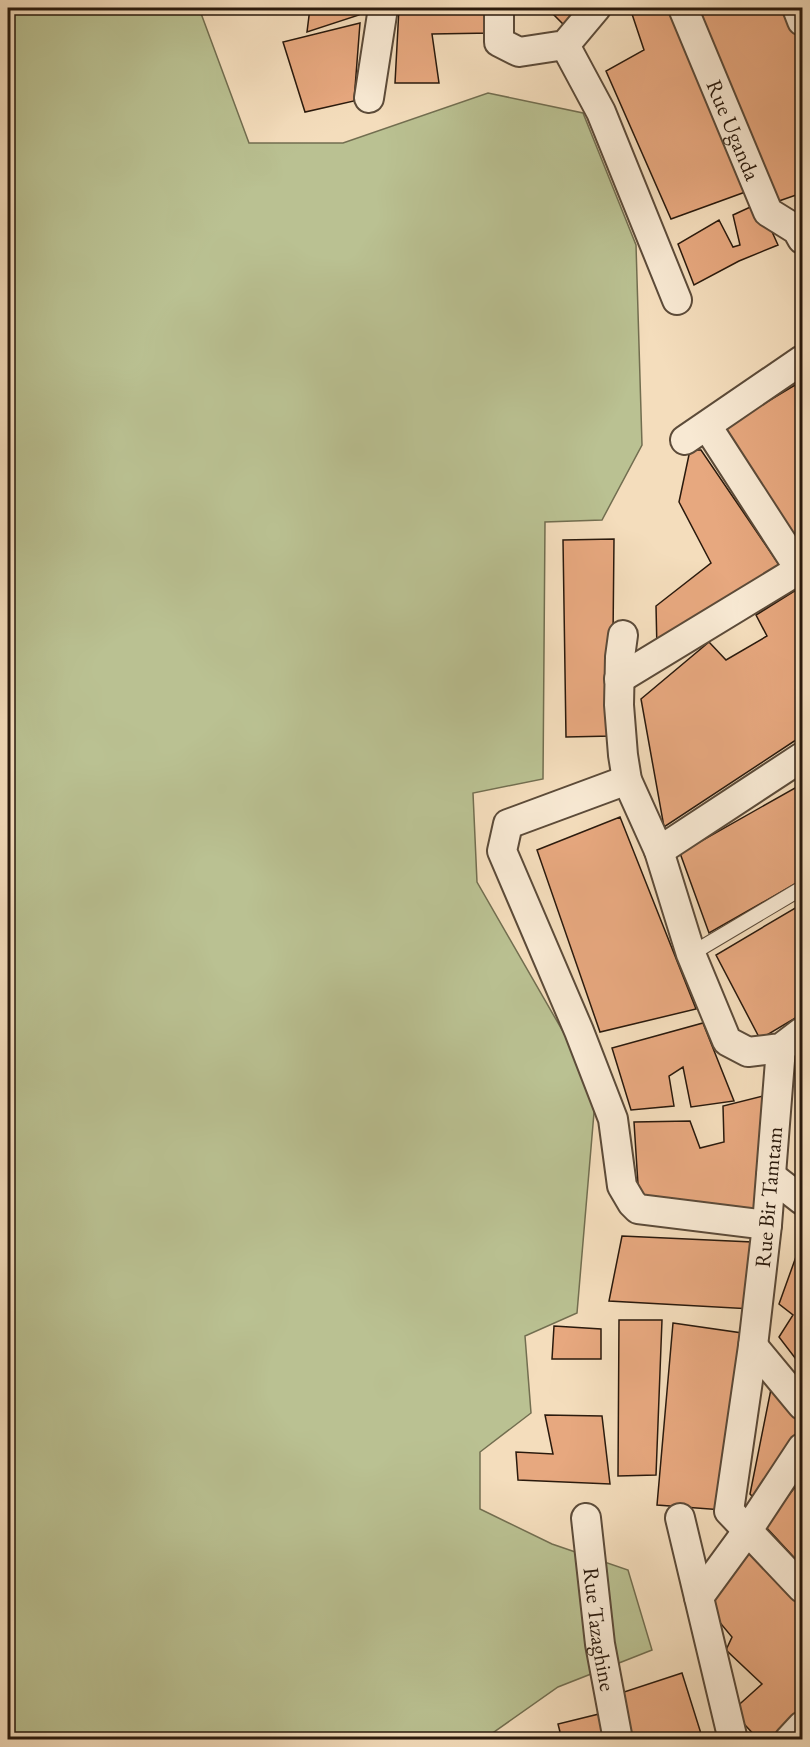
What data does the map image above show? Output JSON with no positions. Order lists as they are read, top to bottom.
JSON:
{
  "streets": {
    "street": ["Rue Uganda", "Rue Bir Tamtam", "Rue Tazaghine"]
  }
}
